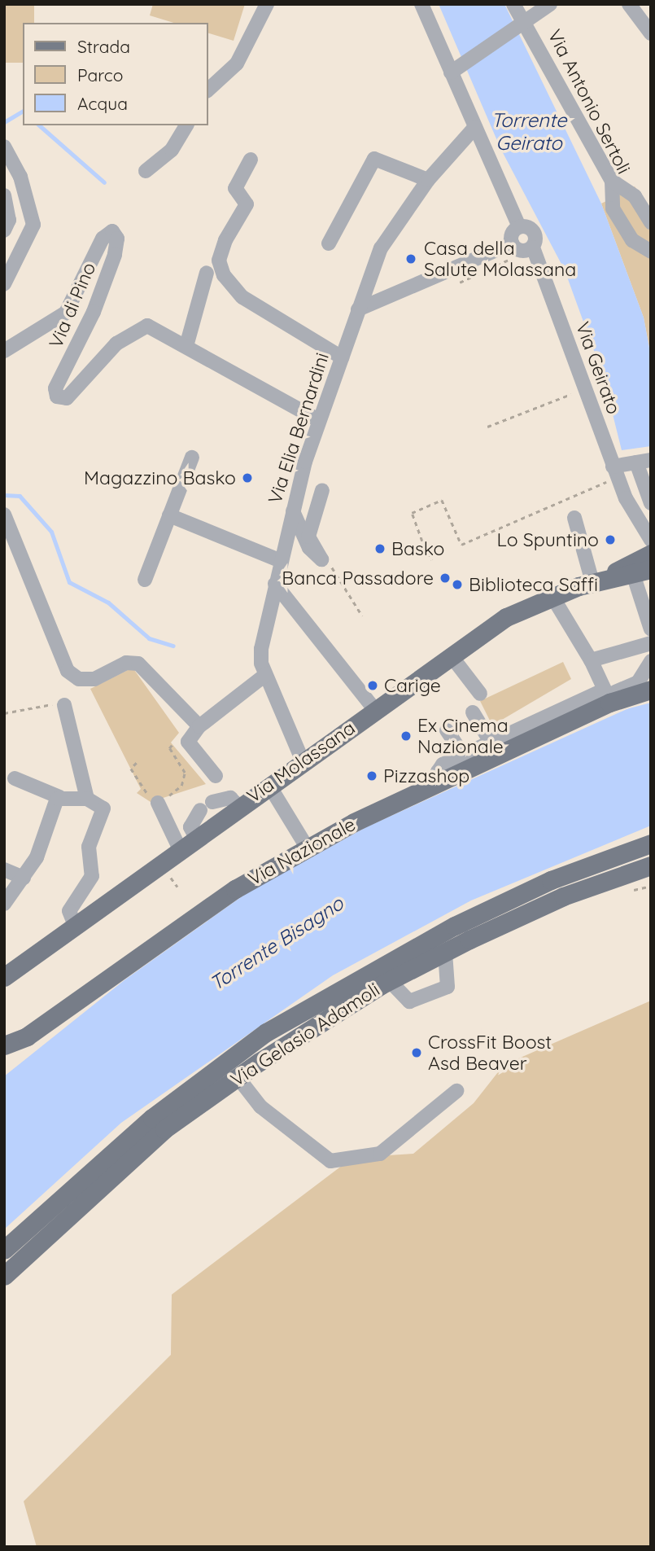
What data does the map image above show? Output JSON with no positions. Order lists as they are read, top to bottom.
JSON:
{
  "streets": {
    "main road": ["Via Molassana", "Via Nazionale", "Via Gelasio Adamoli"],
    "street": [
      "Via Antonio Sertoli",
      "Via di Pino",
      "Via Geirato",
      "Via Elia Bernardini"
    ]
  },
  "crossings": [
    ["Via di Pino", "Via Elia Bernardini"],
    ["Via Geirato", "Via Elia Bernardini"],
    ["Via Elia Bernardini", "Via Molassana"]
  ],
  "water": ["Torrente Geirato", "Torrente Bisagno"],
  "places": [
    "Casa della Salute Molassana",
    "Magazzino Basko",
    "Lo Spuntino",
    "Basko",
    "Banca Passadore",
    "Biblioteca Saffi",
    "Carige",
    "Ex Cinema Nazionale",
    "Pizzashop",
    "CrossFit Boost Asd Beaver"
  ],
  "legend": ["Strada", "Parco", "Acqua"]
}
